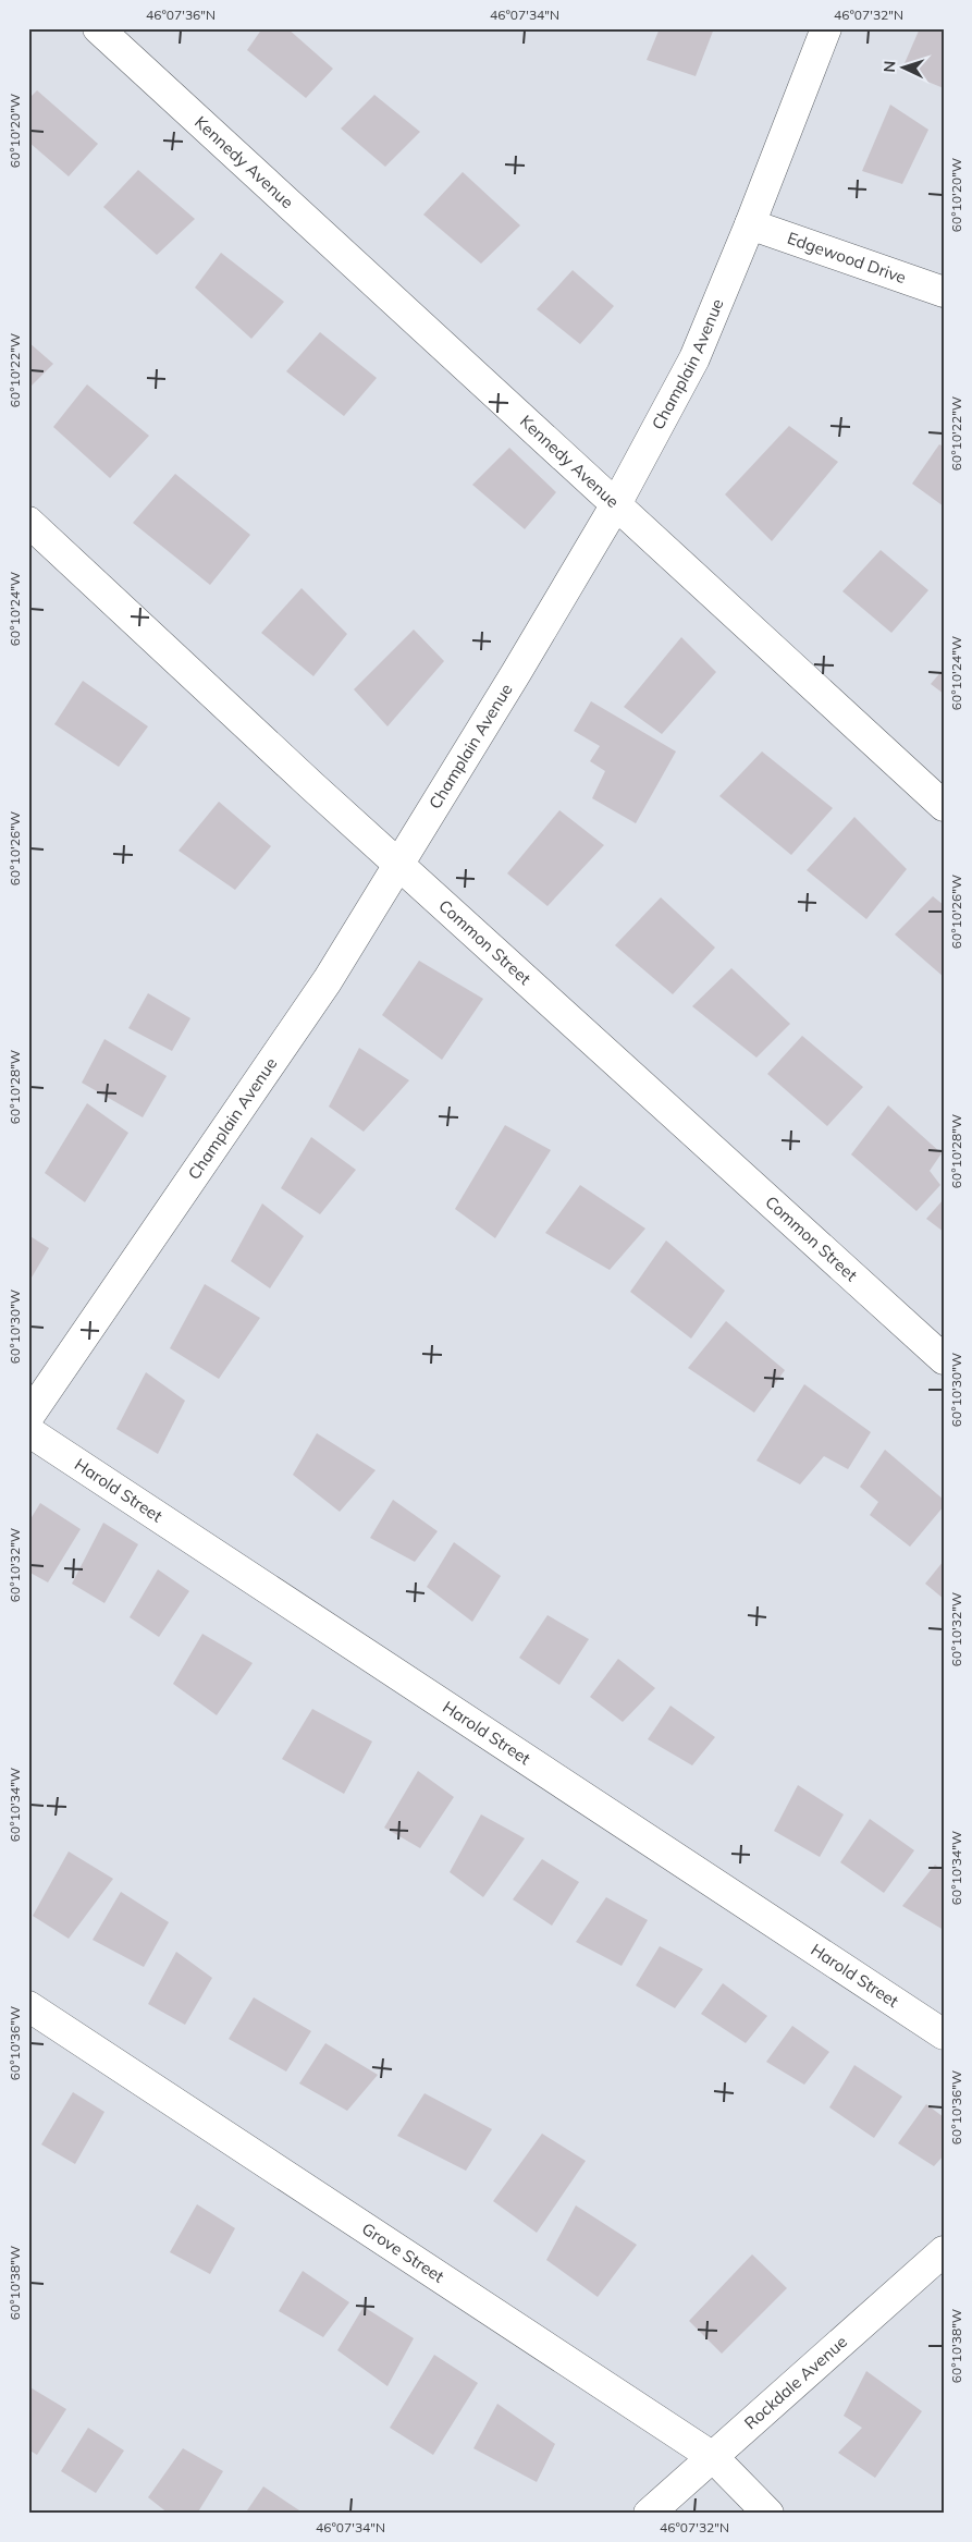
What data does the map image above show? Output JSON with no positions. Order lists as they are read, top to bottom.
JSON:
{
  "streets": {
    "street": [
      "Kennedy Avenue",
      "Edgewood Drive",
      "Champlain Avenue",
      "Common Street",
      "Harold Street",
      "Grove Street",
      "Rockdale Avenue"
    ]
  },
  "crossings": [
    ["Kennedy Avenue", "Champlain Avenue"],
    ["Edgewood Drive", "Champlain Avenue"],
    ["Champlain Avenue", "Common Street"],
    ["Grove Street", "Rockdale Avenue"]
  ],
  "north": "left",
  "coordinates": [
    "46°07'36\"N",
    "46°07'34\"N",
    "46°07'32\"N",
    "60°10'20\"W",
    "60°10'22\"W",
    "60°10'24\"W",
    "60°10'26\"W",
    "60°10'28\"W",
    "60°10'30\"W",
    "60°10'32\"W",
    "60°10'34\"W",
    "60°10'36\"W",
    "60°10'38\"W"
  ]
}
